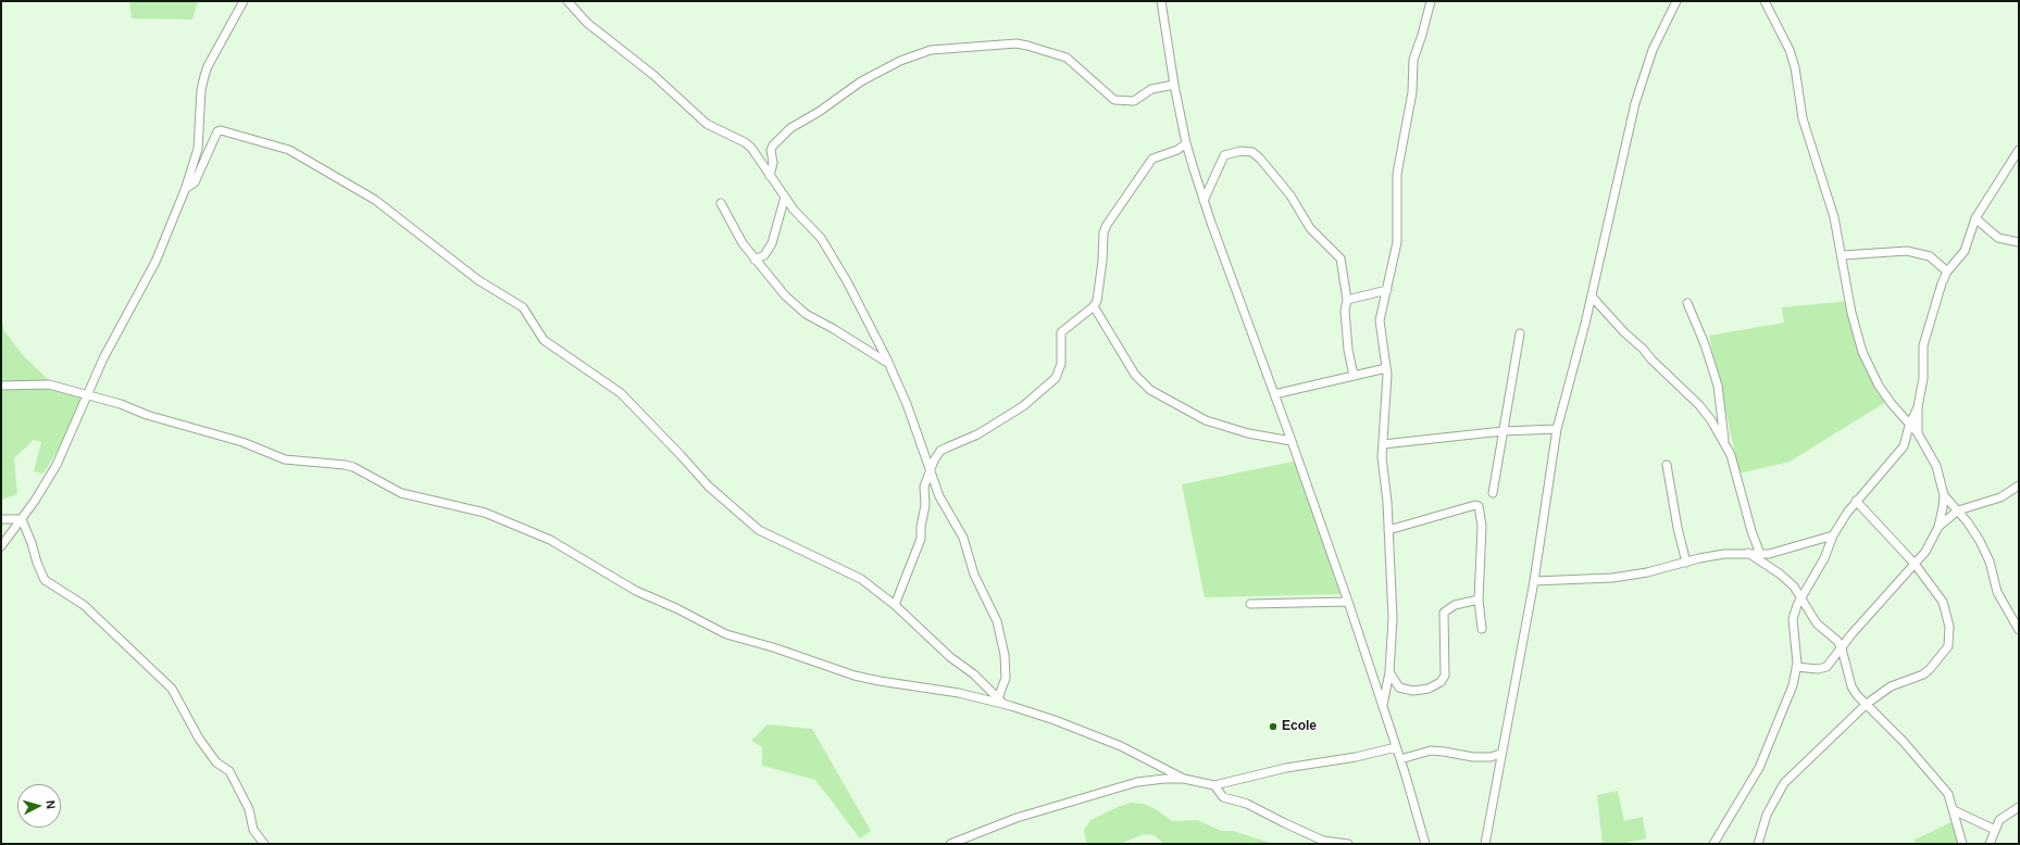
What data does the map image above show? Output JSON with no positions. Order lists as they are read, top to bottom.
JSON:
{
  "places": ["Ecole"],
  "north": "right"
}
